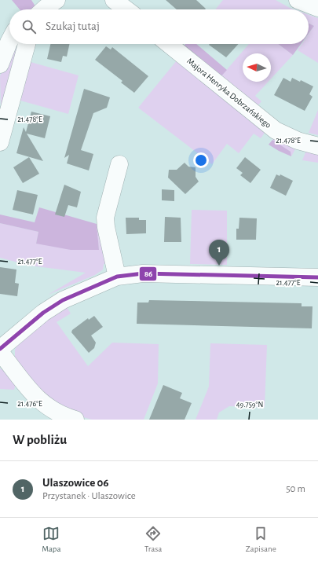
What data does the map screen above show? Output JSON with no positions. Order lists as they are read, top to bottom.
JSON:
{
  "streets": {
    "street": ["Majora Henryka Dobrzańskiego"]
  },
  "lines": ["transit line 86"],
  "north": "left",
  "page": {
    "search": "Szukaj tutaj",
    "pins": "1",
    "heading": "W pobliżu",
    "list": [
      {
        "mark": "1",
        "name": "Ulaszowice 06",
        "note": "Przystanek · Ulaszowice",
        "value": "50 m"
      }
    ],
    "nav": ["Mapa", "Trasa", "Zapisane"]
  },
  "coordinates": [
    "21.478°E",
    "21.477°E",
    "21.476°E",
    "49.759°N"
  ]
}
